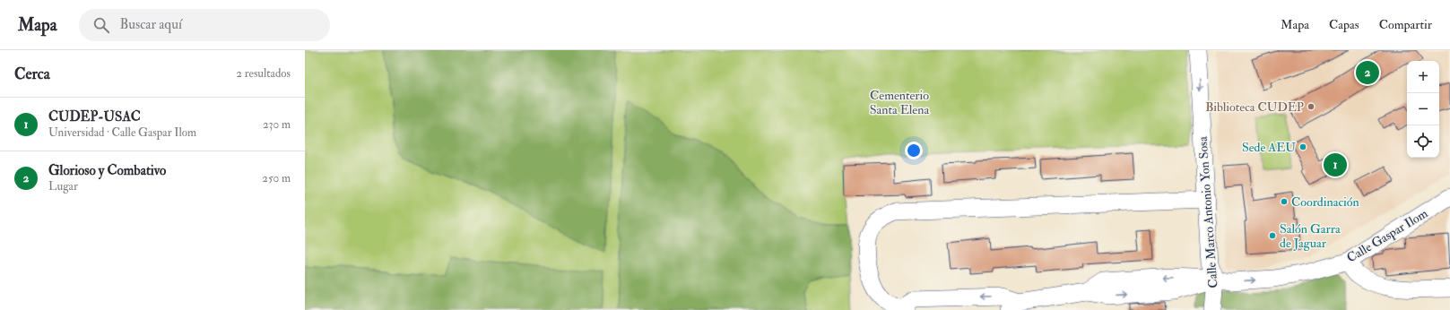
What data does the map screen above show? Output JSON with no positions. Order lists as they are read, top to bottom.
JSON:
{
  "streets": {
    "street": ["Calle Marco Antonio Yon Sosa", "Calle Gaspar Ilom"]
  },
  "crossings": [
    ["Calle Marco Antonio Yon Sosa", "Calle Gaspar Ilom"]
  ],
  "one_way": ["Calle Marco Antonio Yon Sosa"],
  "parks": ["Cementerio Santa Elena"],
  "places": [
    "Biblioteca CUDEP",
    "Sede AEU",
    "Coordinación",
    "Salón Garra de Jaguar"
  ],
  "page": {
    "header": "Mapa",
    "search": "Buscar aquí",
    "nav": ["Mapa", "Capas", "Compartir"],
    "heading": ["Cerca", "2 resultados"],
    "pins": ["2", "1"],
    "map_buttons": ["+", "−"],
    "list": [
      {
        "mark": "1",
        "name": "CUDEP-USAC",
        "note": "Universidad · Calle Gaspar Ilom",
        "value": "230 m"
      },
      {
        "mark": "2",
        "name": "Glorioso y Combativo",
        "note": "Lugar",
        "value": "250 m"
      }
    ]
  }
}
